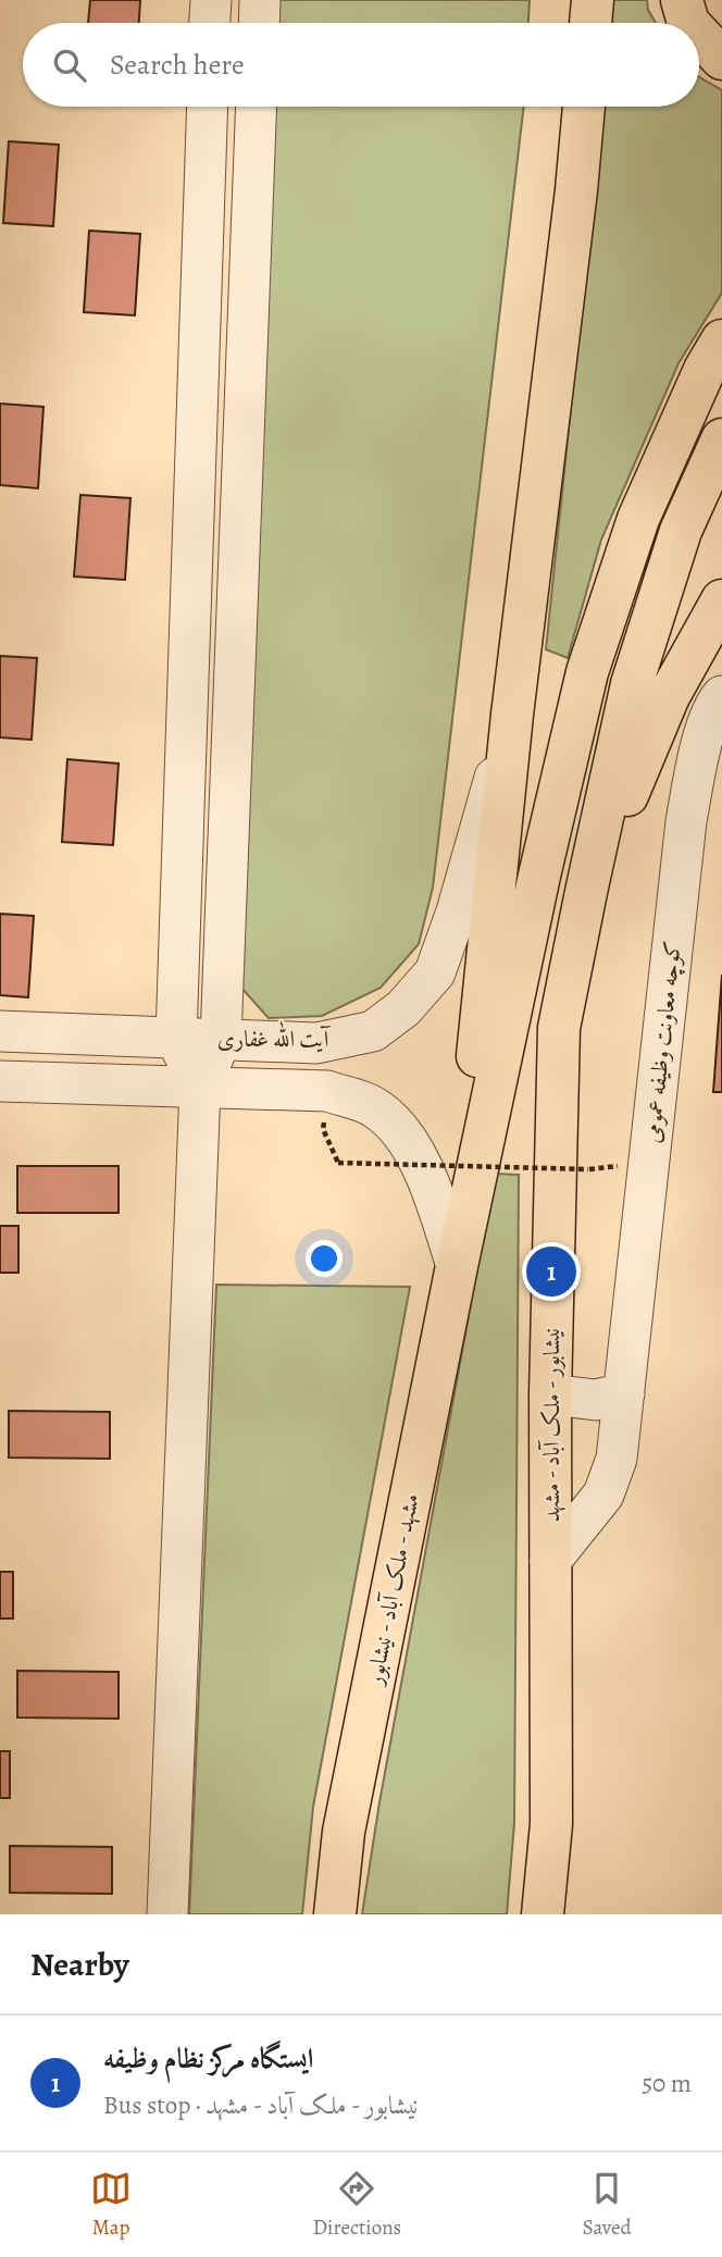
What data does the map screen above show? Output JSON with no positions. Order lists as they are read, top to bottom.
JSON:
{
  "streets": {
    "highway": ["نیشابور - ملک آباد - مشهد", "مشهد - ملک آباد - نیشابور"],
    "street": ["آیت الله غفاری", "کوچه معاونت وظیفه عمومی"]
  },
  "crossings": [
    ["کوچه معاونت وظیفه عمومی", "نیشابور - ملک آباد - مشهد"]
  ],
  "page": {
    "search": "Search here",
    "pins": "1",
    "heading": "Nearby",
    "list": [
      {
        "mark": "1",
        "name": "ایستگاه مرکز نظام وظیفه",
        "note": "Bus stop · نیشابور - ملک آباد - مشهد",
        "value": "50 m"
      }
    ],
    "nav": ["Map", "Directions", "Saved"]
  }
}
